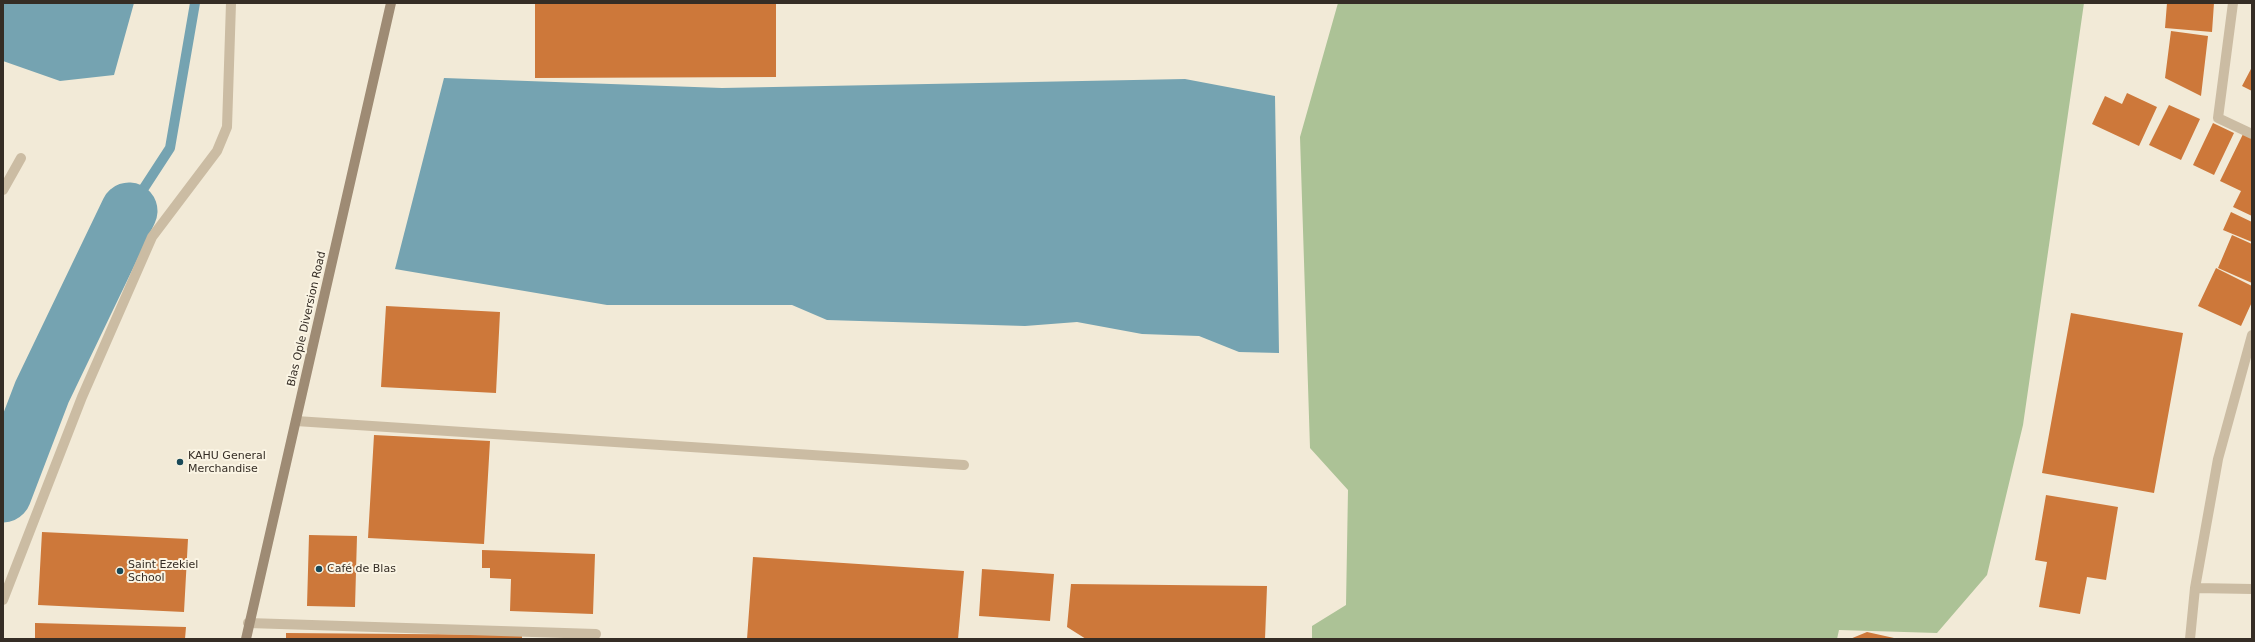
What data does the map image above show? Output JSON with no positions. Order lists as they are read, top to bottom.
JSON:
{
  "streets": {
    "main road": ["Blas Ople Diversion Road"]
  },
  "places": ["KAHU General Merchandise", "Café de Blas", "Saint Ezekiel School"]
}
